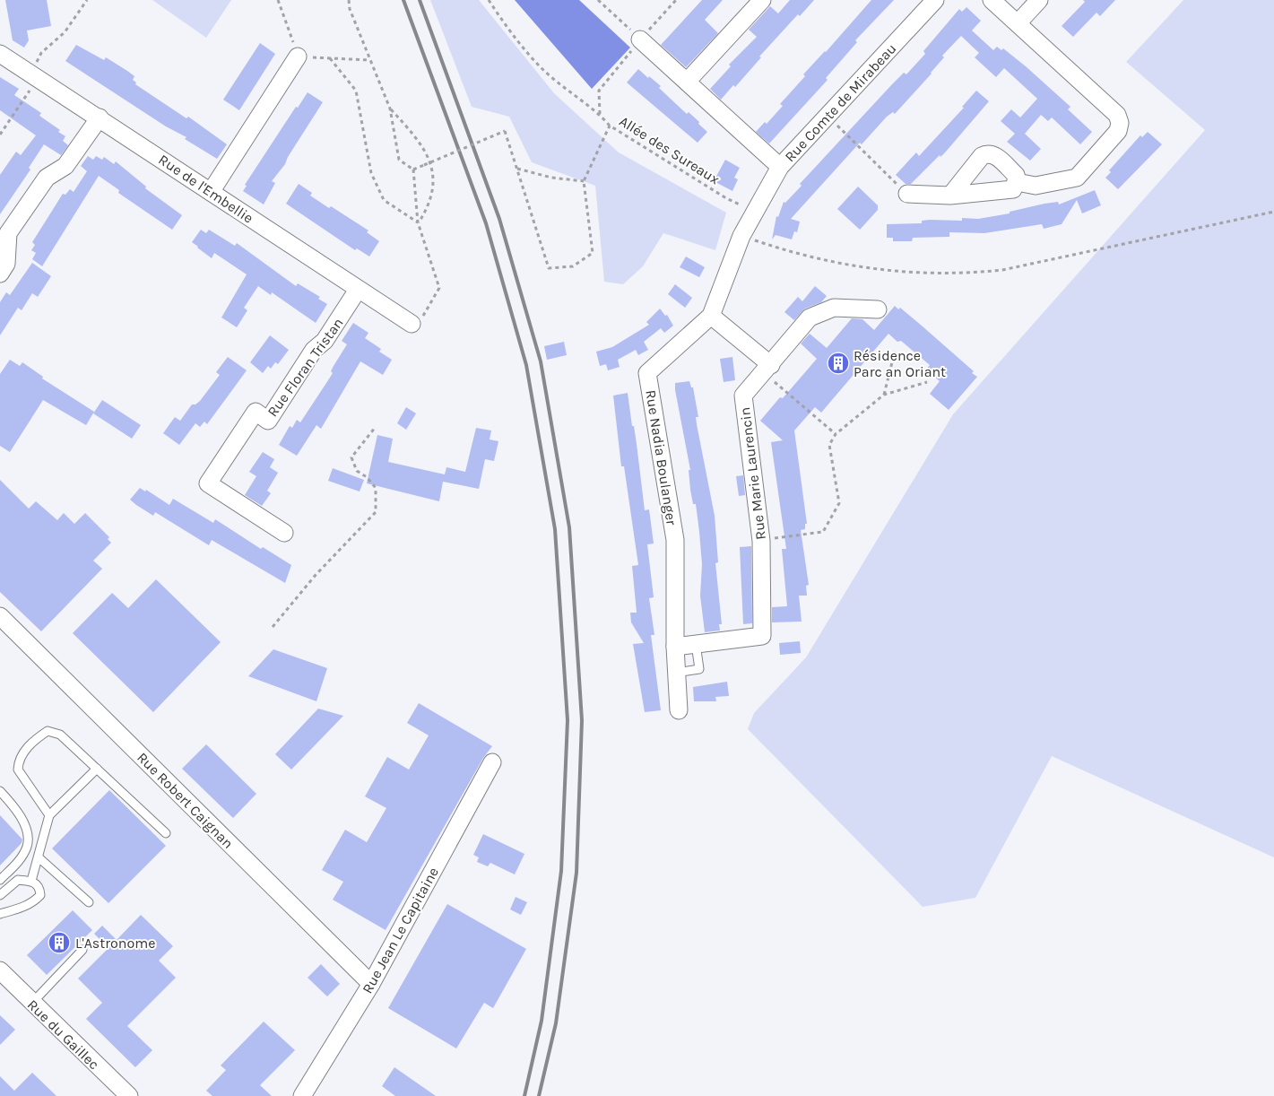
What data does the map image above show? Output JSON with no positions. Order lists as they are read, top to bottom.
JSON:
{
  "streets": {
    "street": [
      "Rue Comte de Mirabeau",
      "Rue de l'Embellie",
      "Rue Floran Tristan",
      "Rue Nadia Boulanger",
      "Rue Marie Laurencin",
      "Rue Robert Caignan",
      "Rue Jean Le Capitaine",
      "Rue du Gaillec"
    ],
    "path": ["Allée des Sureaux"]
  },
  "crossings": [
    ["Rue Comte de Mirabeau", "Allée des Sureaux"],
    ["Rue Comte de Mirabeau", "Rue Nadia Boulanger"],
    ["Allée des Sureaux", "Rue Nadia Boulanger"],
    ["Rue de l'Embellie", "Rue Floran Tristan"],
    ["Rue Nadia Boulanger", "Rue Marie Laurencin"],
    ["Rue Robert Caignan", "Rue Jean Le Capitaine"]
  ],
  "places": {
    "building": ["Résidence Parc an Oriant", "L'Astronome"]
  }
}
